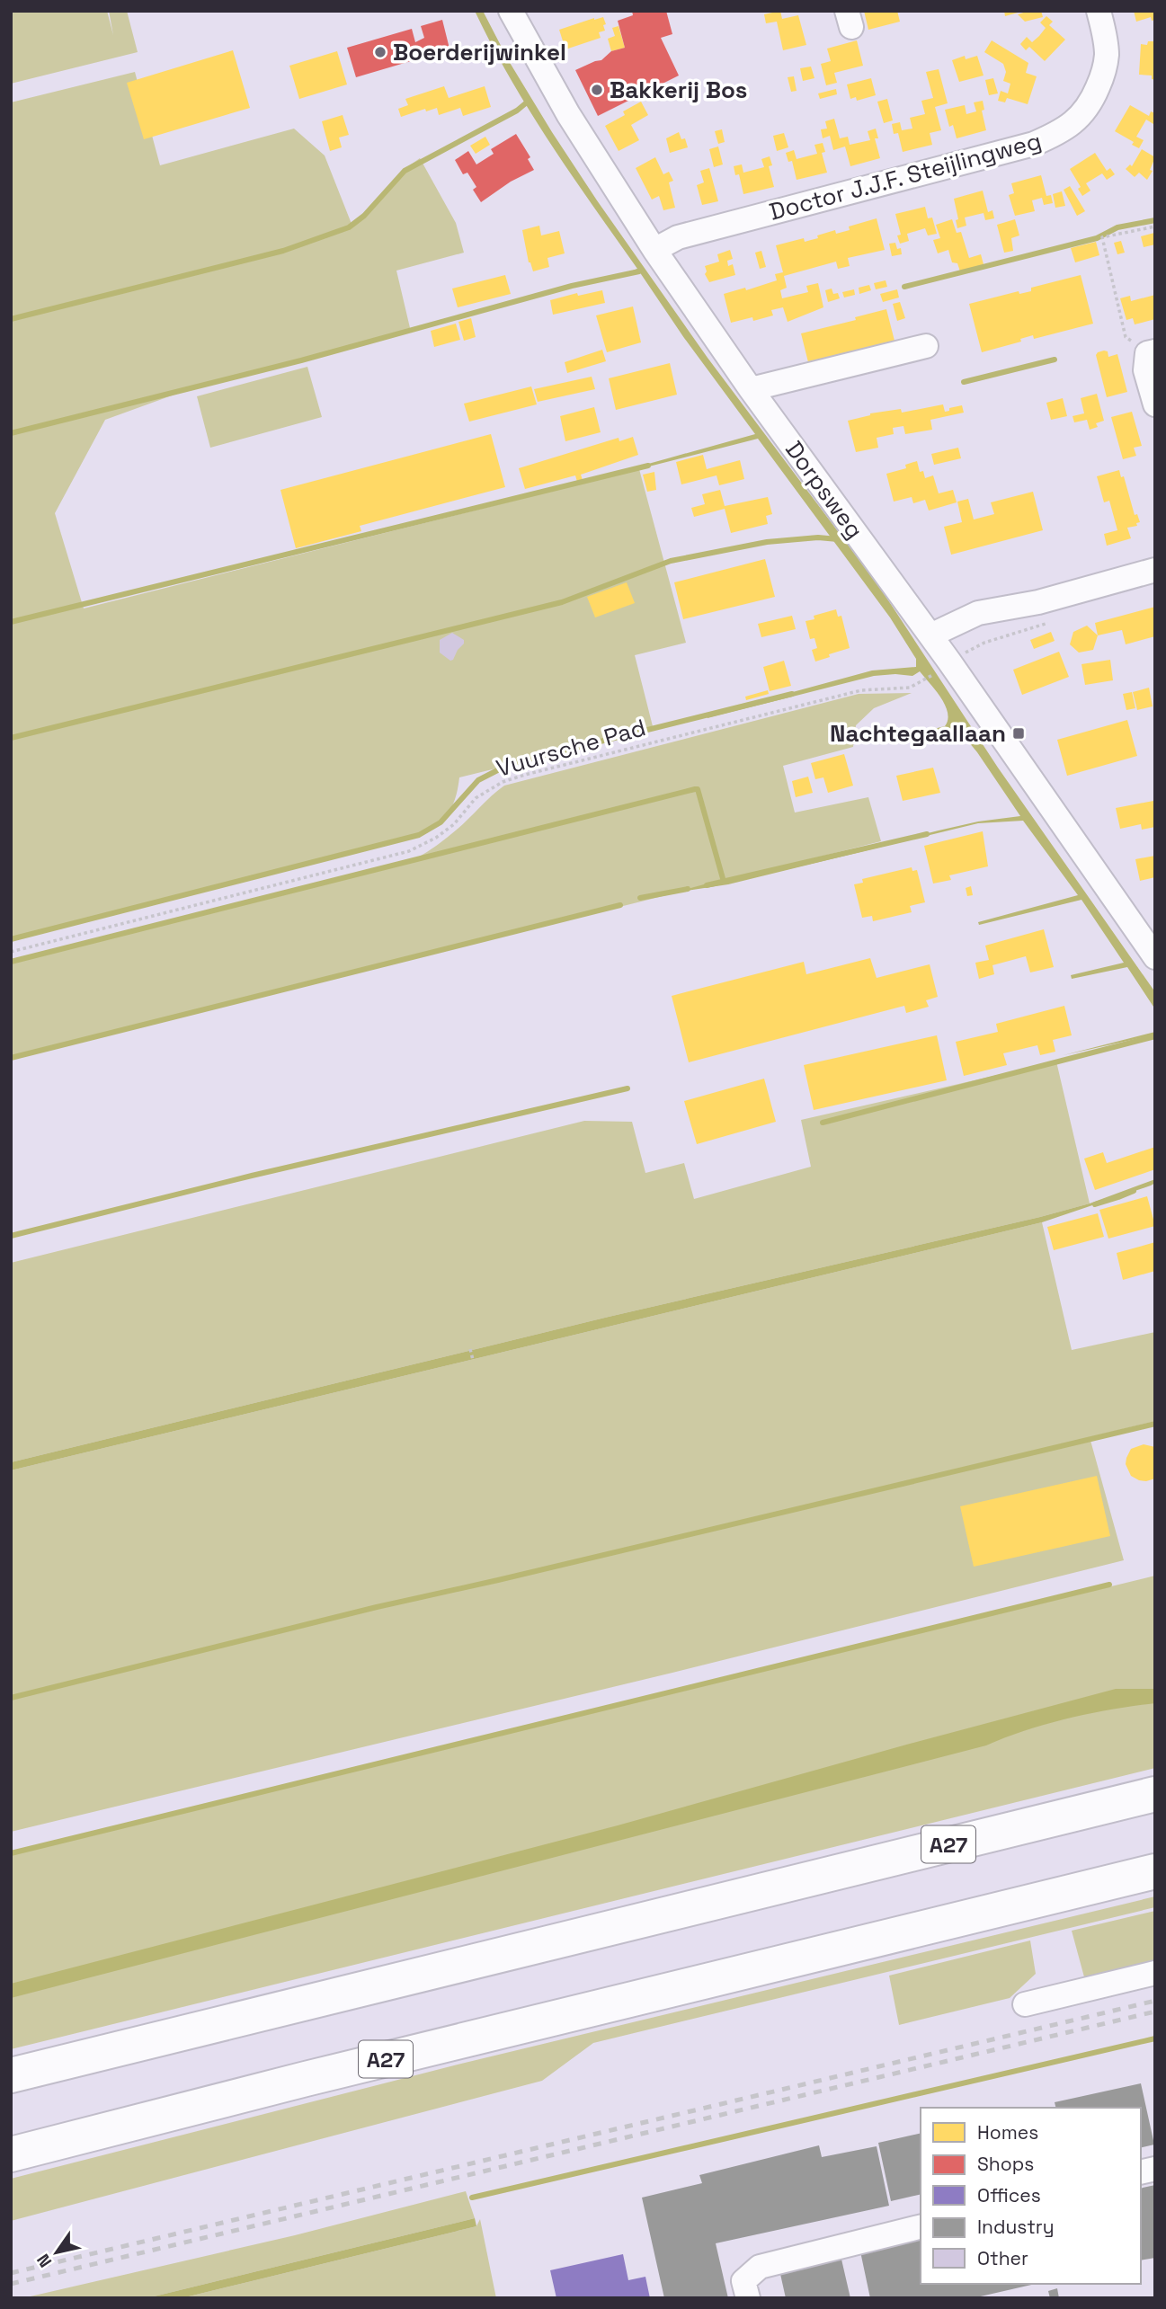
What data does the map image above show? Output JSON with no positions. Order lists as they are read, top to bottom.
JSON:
{
  "streets": {
    "highway": ["A27"],
    "street": ["Doctor J.J.F. Steijlingweg", "Dorpsweg"],
    "path": ["Vuursche Pad"]
  },
  "crossings": [
    ["Doctor J.J.F. Steijlingweg", "Dorpsweg"],
    ["Dorpsweg", "Vuursche Pad"]
  ],
  "places": {
    "other": ["Boerderijwinkel", "Bakkerij Bos"],
    "transit": ["Nachtegaallaan"]
  },
  "legend": [
    "Homes",
    "Shops",
    "Offices",
    "Industry",
    "Other"
  ],
  "north": "bottom left"
}
